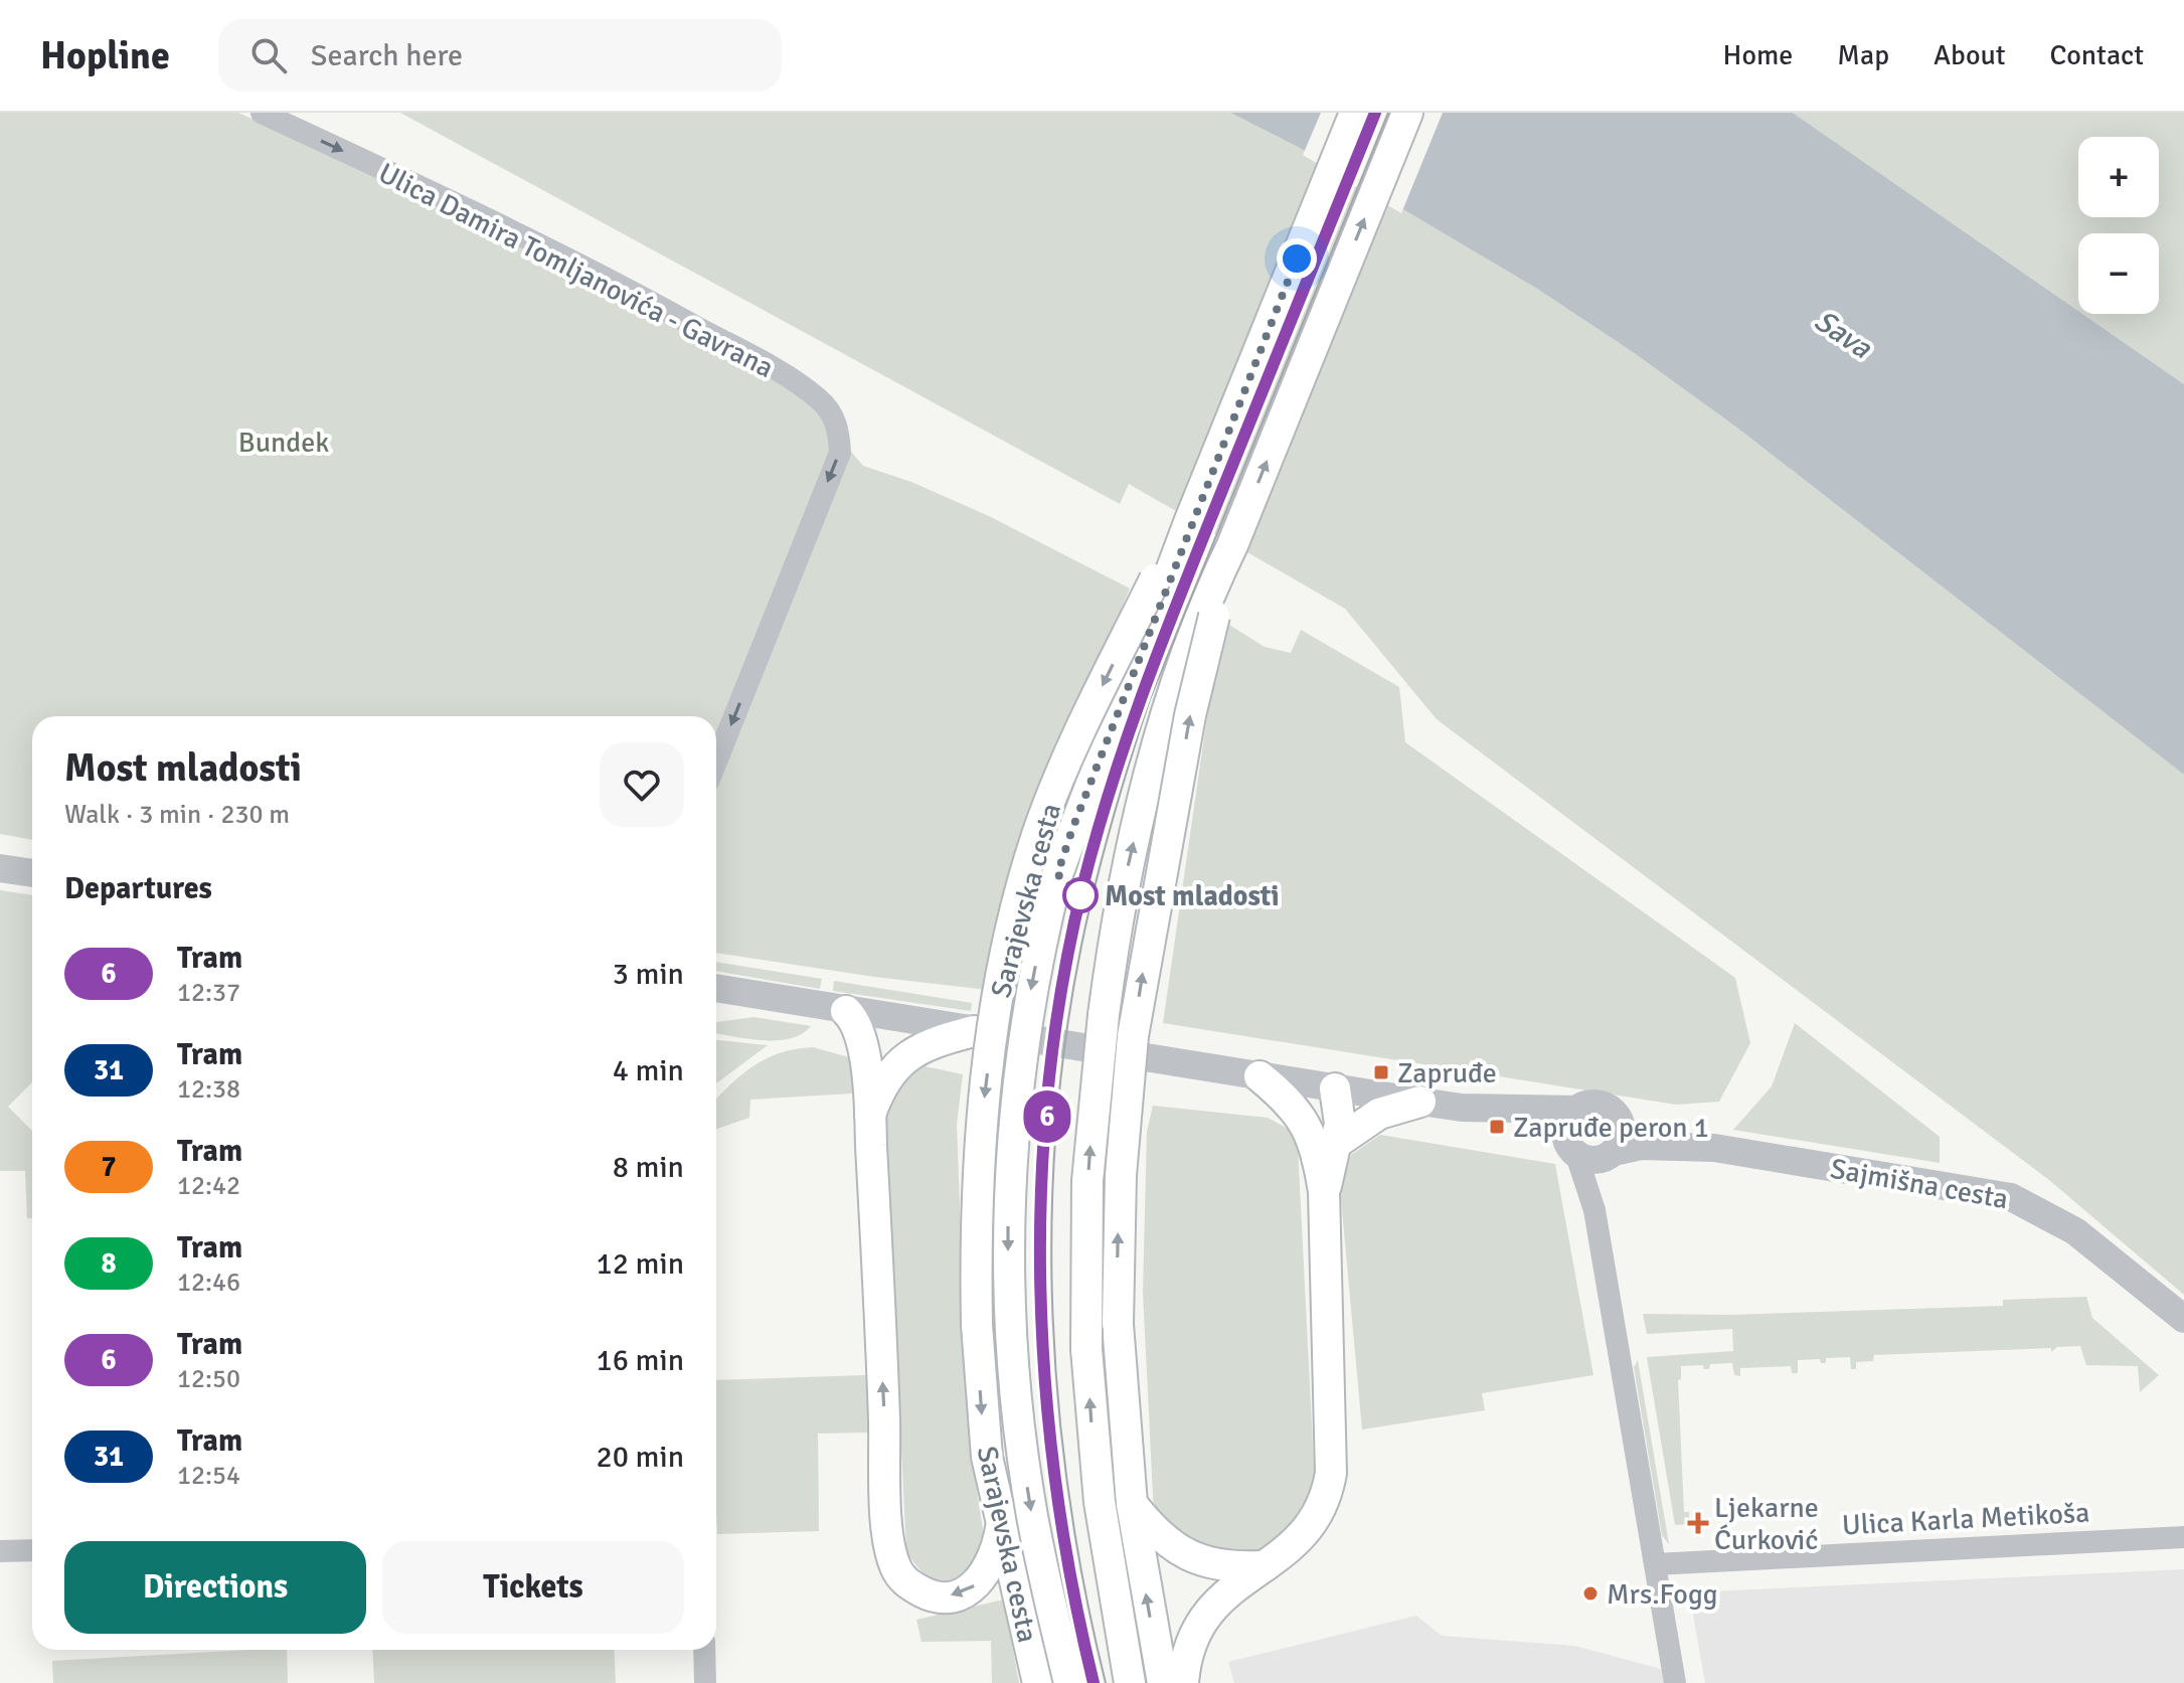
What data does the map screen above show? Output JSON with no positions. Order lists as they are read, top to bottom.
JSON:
{
  "streets": {
    "main road": ["Sarajevska cesta"],
    "street": ["Ulica Damira Tomljanovića - Gavrana", "Sajmišna cesta", "Ulica Karla Metikoša"]
  },
  "water": ["Sava"],
  "parks": ["Bundek"],
  "places": {
    "other": ["Most mladosti", "Mrs.Fogg"],
    "transit": ["Zapruđe", "Zapruđe peron 1"],
    "health": ["Ljekarne Ćurković"]
  },
  "lines": ["tram line 6"],
  "page": {
    "header": "Hopline",
    "search": "Search here",
    "nav": [
      "Home",
      "Map",
      "About",
      "Contact"
    ],
    "on_map": "6",
    "map_buttons": ["+", "−"],
    "heading": [
      ["Most mladosti", "Walk · 3 min · 230 m"],
      "Departures"
    ],
    "list": [
      {
        "mark": "6",
        "name": "Tram",
        "note": "12:37",
        "value": "3 min"
      },
      {
        "mark": "31",
        "name": "Tram",
        "note": "12:38",
        "value": "4 min"
      },
      {
        "mark": "7",
        "name": "Tram",
        "note": "12:42",
        "value": "8 min"
      },
      {
        "mark": "8",
        "name": "Tram",
        "note": "12:46",
        "value": "12 min"
      },
      {
        "mark": "6",
        "name": "Tram",
        "note": "12:50",
        "value": "16 min"
      },
      {
        "mark": "31",
        "name": "Tram",
        "note": "12:54",
        "value": "20 min"
      }
    ],
    "buttons": ["Directions", "Tickets"]
  }
}
